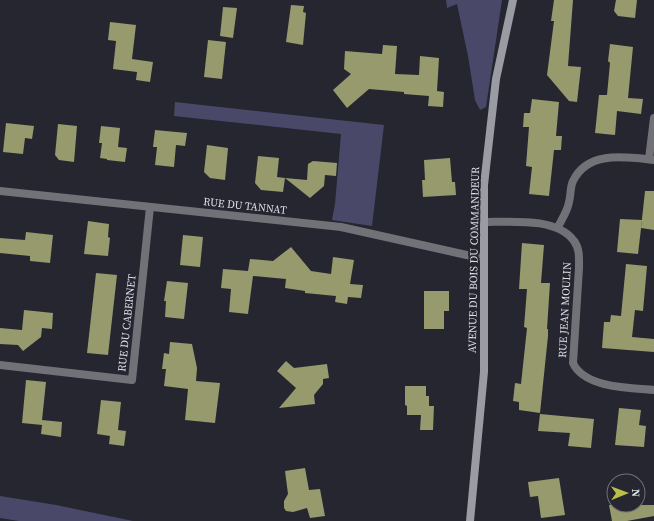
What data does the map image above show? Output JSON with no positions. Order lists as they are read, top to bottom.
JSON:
{
  "streets": {
    "main road": ["AVENUE DU BOIS DU COMMANDEUR"],
    "street": ["RUE DU TANNAT", "RUE JEAN MOULIN", "RUE DU CABERNET"]
  },
  "crossings": [
    ["RUE DU TANNAT", "AVENUE DU BOIS DU COMMANDEUR"],
    ["RUE DU TANNAT", "RUE DU CABERNET"],
    ["AVENUE DU BOIS DU COMMANDEUR", "RUE JEAN MOULIN"]
  ],
  "north": "right"
}
